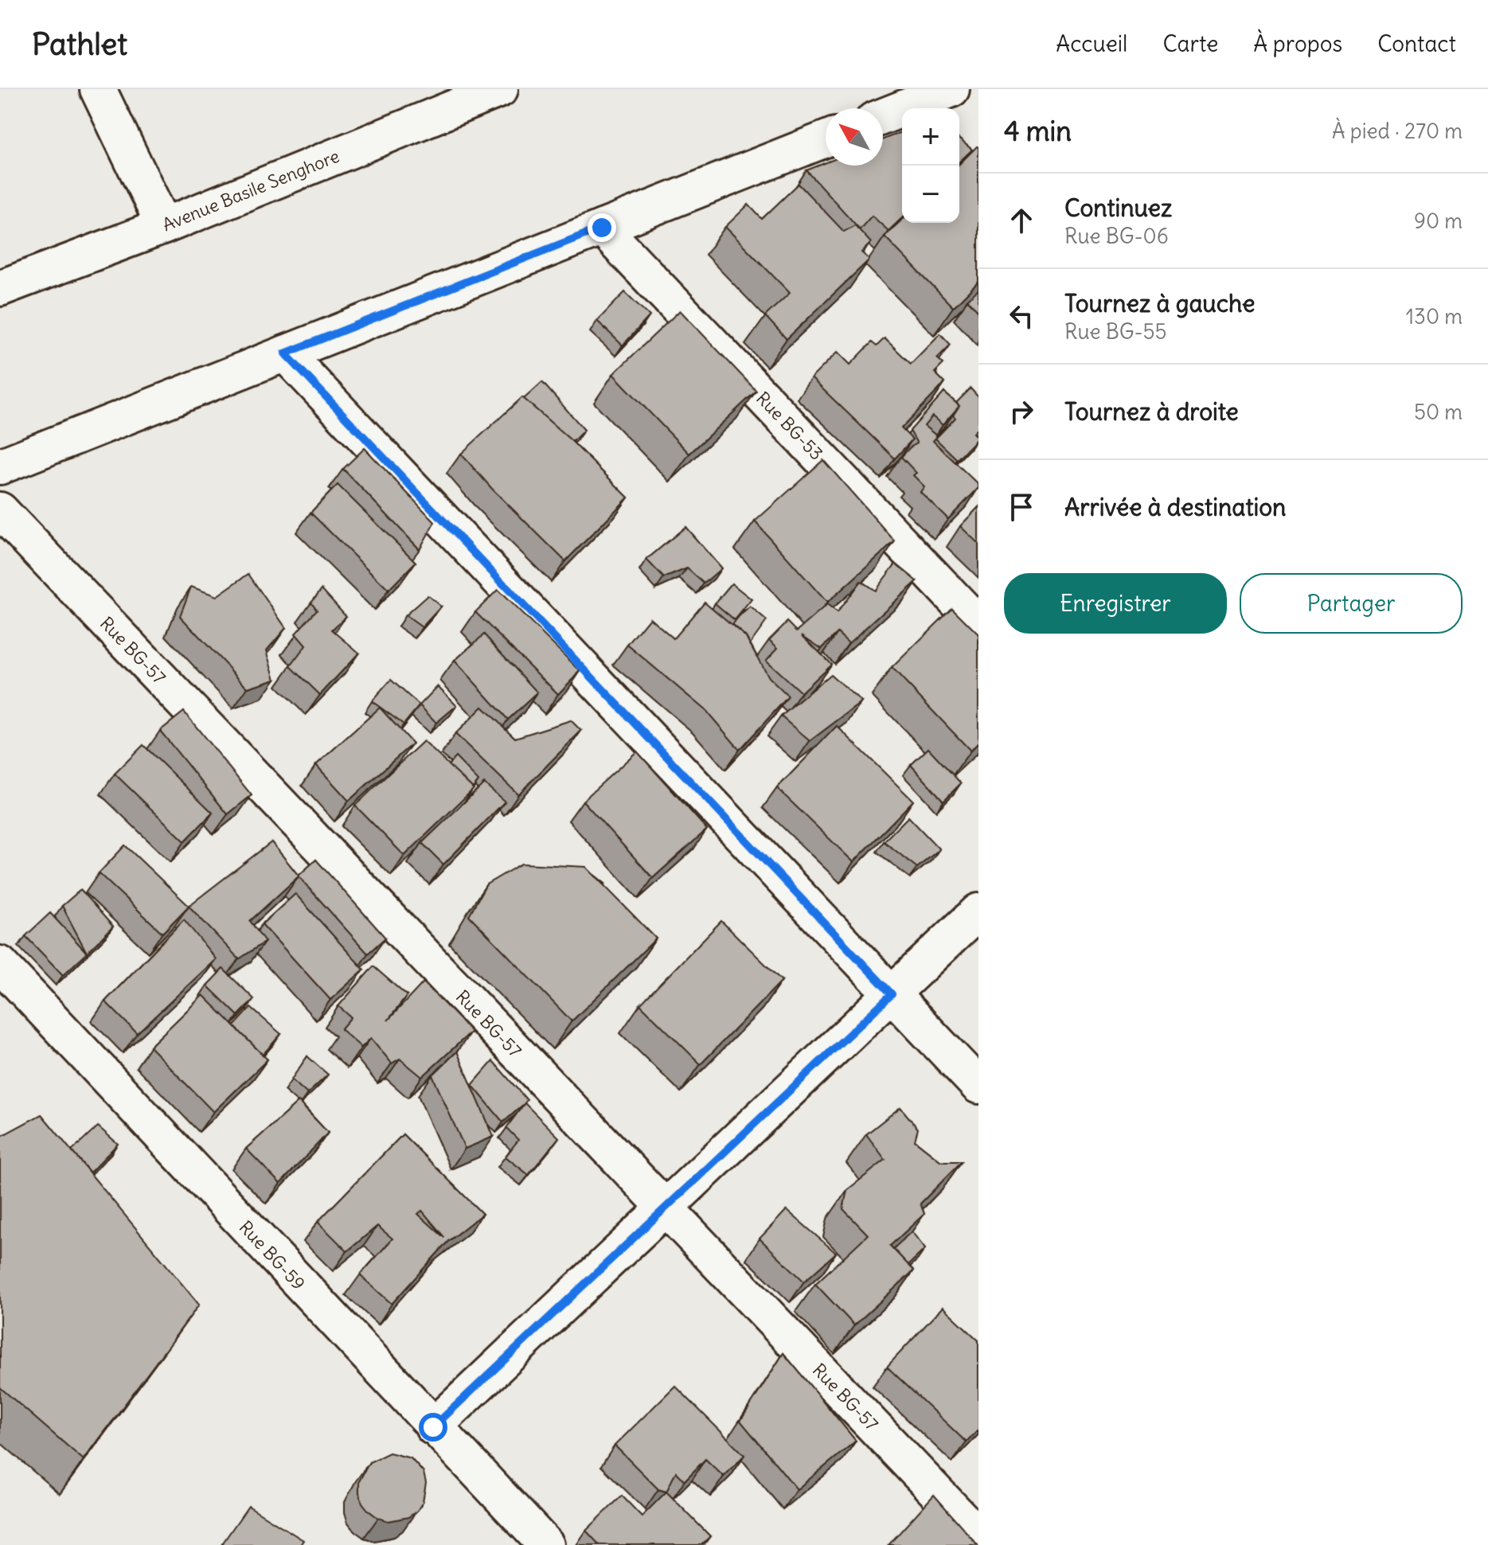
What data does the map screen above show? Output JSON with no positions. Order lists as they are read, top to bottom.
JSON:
{
  "streets": {
    "main road": [
      "Avenue Basile Senghore",
      "Rue BG-53",
      "Rue BG-57",
      "Rue BG-59"
    ]
  },
  "north": "top left",
  "page": {
    "header": "Pathlet",
    "nav": [
      "Accueil",
      "Carte",
      "À propos",
      "Contact"
    ],
    "heading": ["4 min", "À pied · 270 m"],
    "map_buttons": ["+", "−"],
    "list": [
      ["Continuez", "Rue BG-06", "90 m"],
      ["Tournez à gauche", "Rue BG-55", "130 m"],
      ["Tournez à droite", "50 m"],
      "Arrivée à destination"
    ],
    "buttons": ["Enregistrer", "Partager"]
  }
}
